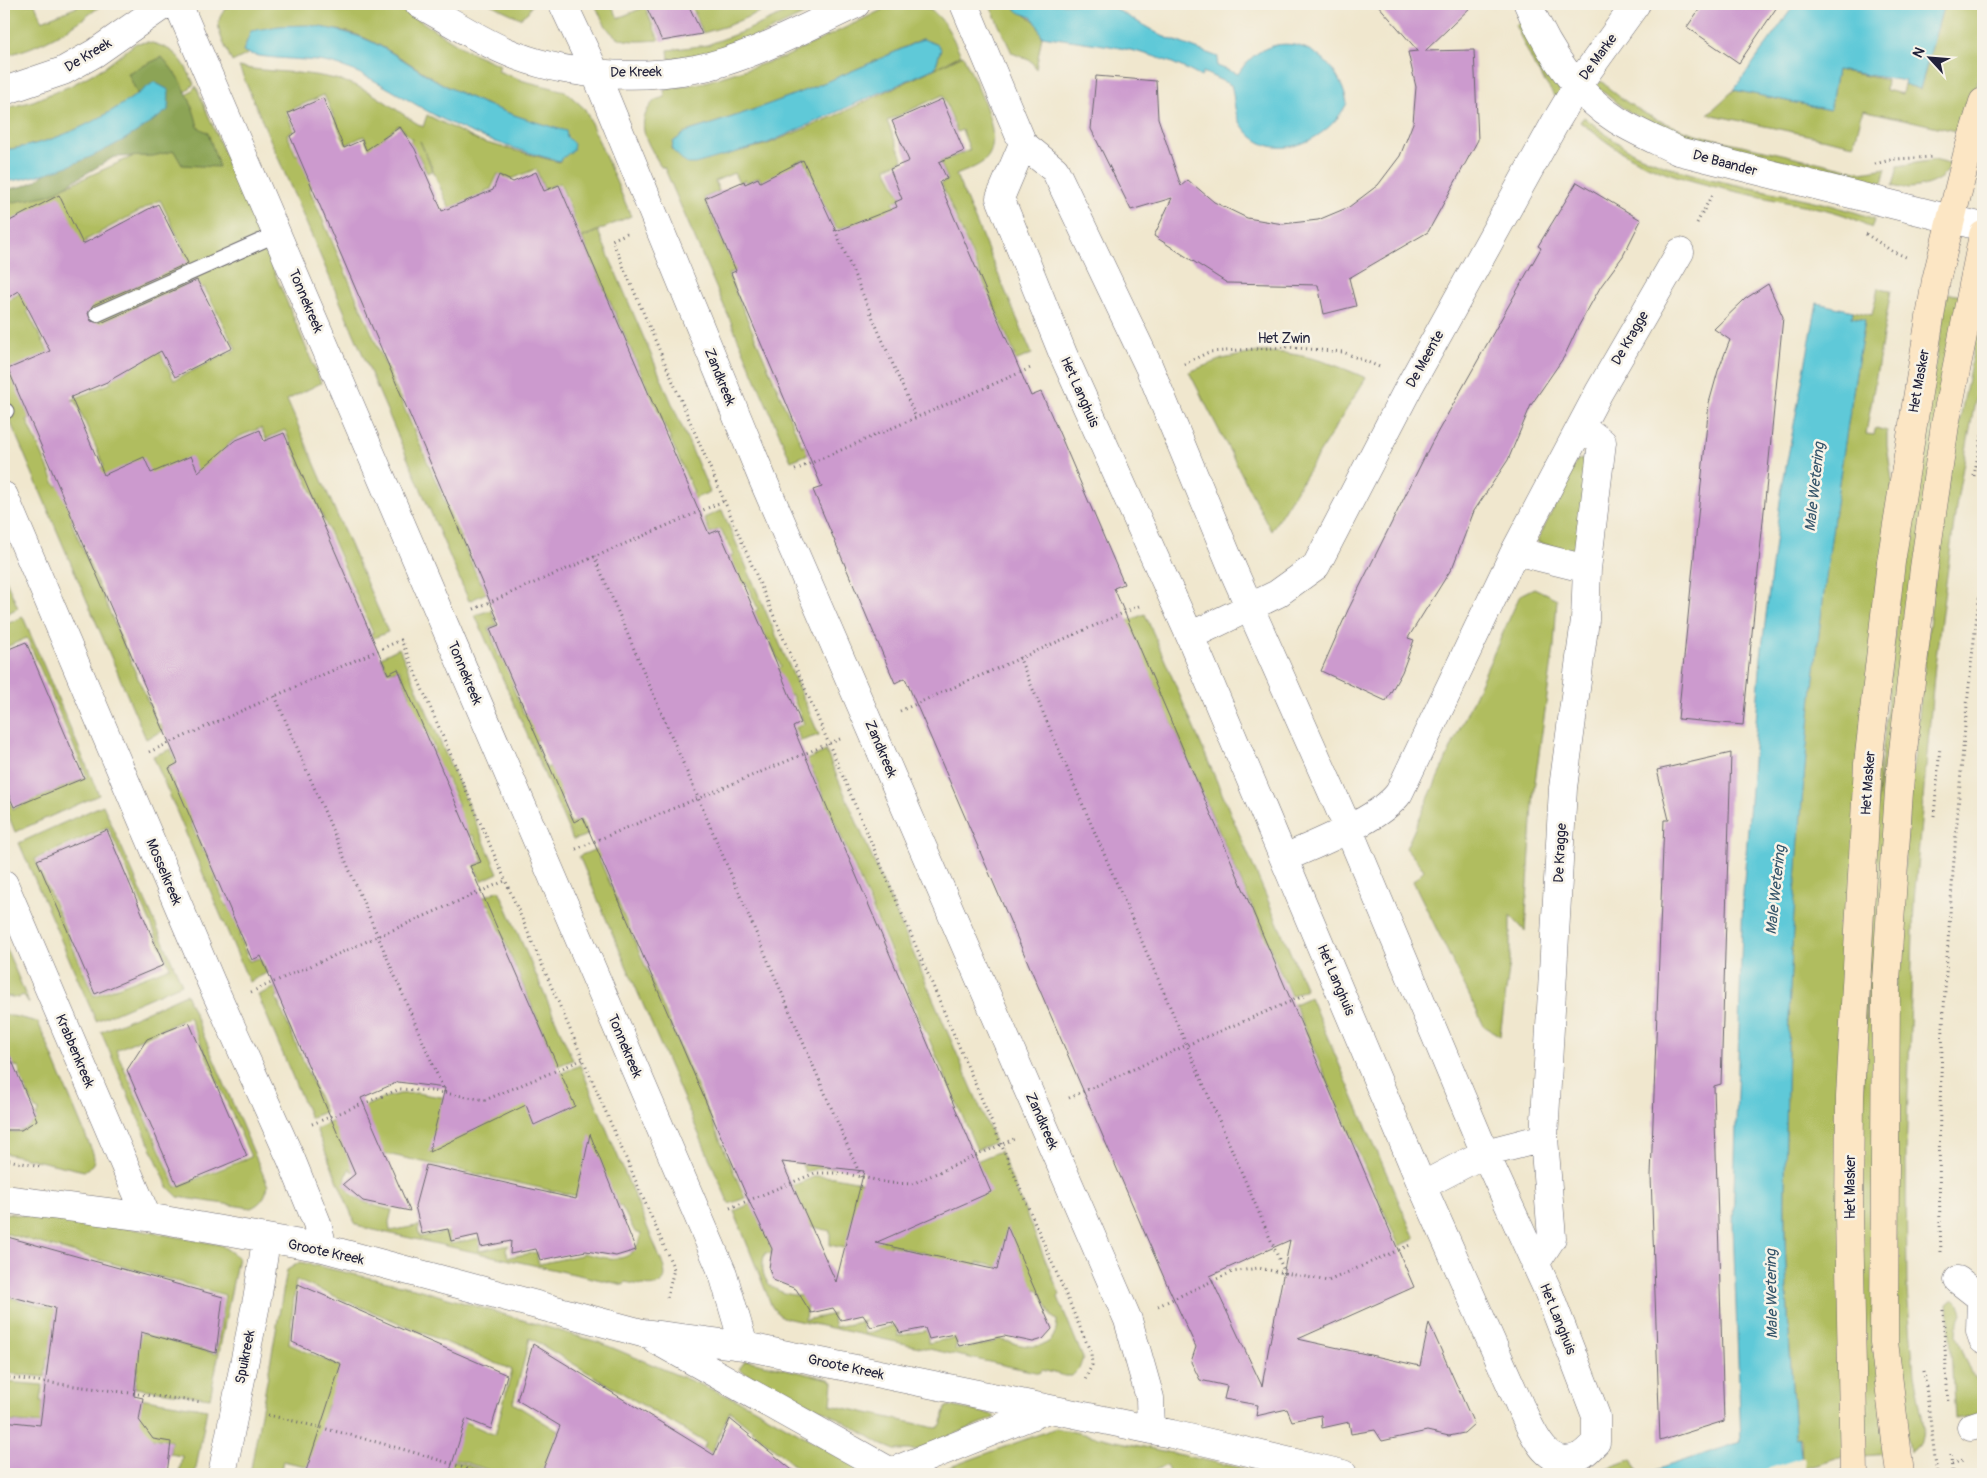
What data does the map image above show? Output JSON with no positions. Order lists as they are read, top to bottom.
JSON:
{
  "streets": {
    "street": [
      "De Kreek",
      "De Marke",
      "De Baander",
      "Tonnekreek",
      "De Kragge",
      "De Meente",
      "Zandkreek",
      "Het Masker",
      "Het Langhuis",
      "Mosselkreek",
      "Krabbenkreek",
      "Groote Kreek",
      "Spuikreek"
    ],
    "path": ["Het Zwin"]
  },
  "crossings": [
    ["De Kreek", "Zandkreek"],
    ["De Marke", "De Baander"],
    ["De Marke", "De Meente"],
    ["De Baander", "De Meente"],
    ["De Baander", "Het Masker"],
    ["Tonnekreek", "Groote Kreek"],
    ["Het Zwin", "De Meente"],
    ["Het Zwin", "Het Langhuis"],
    ["De Kragge", "Het Langhuis"],
    ["De Meente", "Het Langhuis"],
    ["Zandkreek", "Groote Kreek"],
    ["Mosselkreek", "Groote Kreek"],
    ["Krabbenkreek", "Groote Kreek"],
    ["Groote Kreek", "Spuikreek"]
  ],
  "water": ["Male Wetering"],
  "north": "top left"
}
